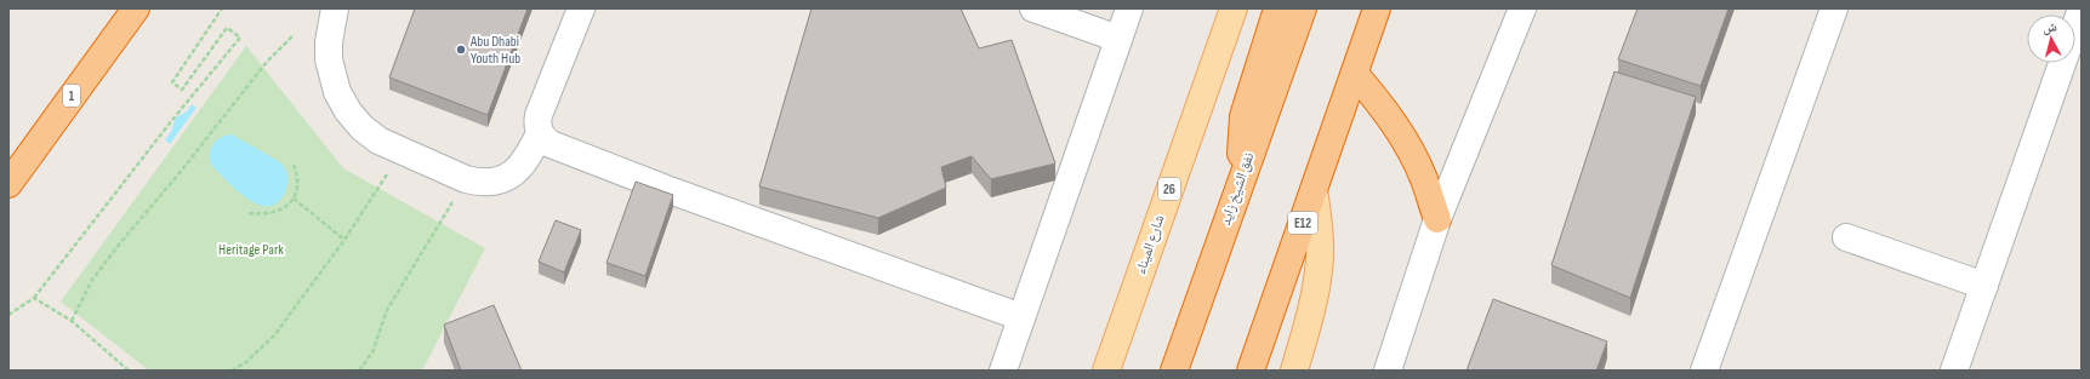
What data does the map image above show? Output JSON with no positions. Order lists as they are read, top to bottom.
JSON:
{
  "streets": {
    "highway": ["1", "نفق الشيخ زايد", "E12"],
    "main road": ["26", "شارع الميناء"]
  },
  "parks": ["Heritage Park"],
  "places": ["Abu Dhabi Youth Hub"],
  "north": "top"
}
